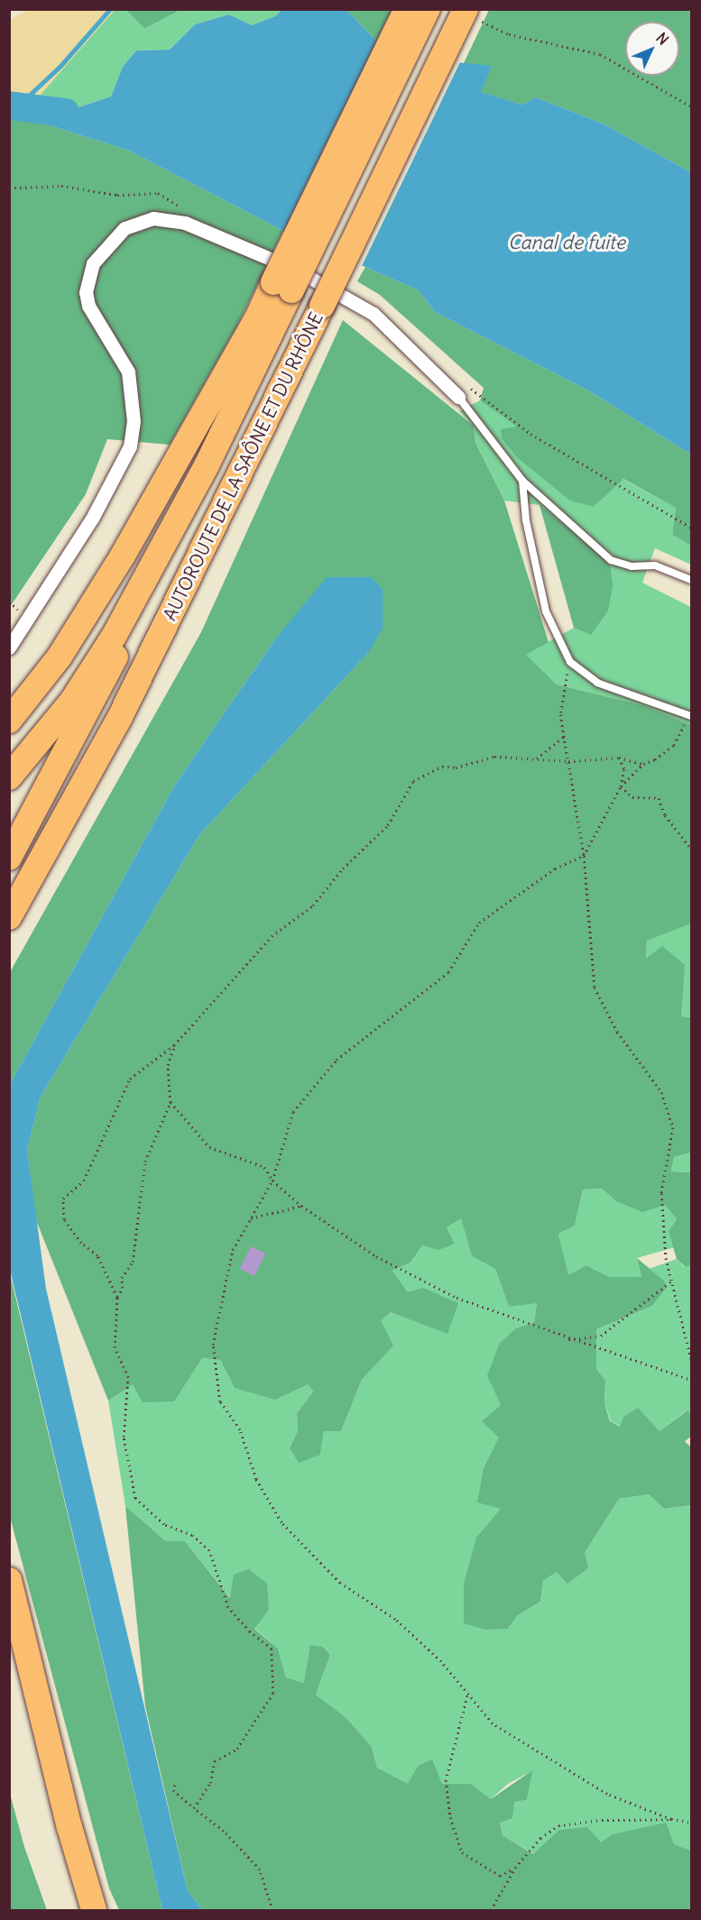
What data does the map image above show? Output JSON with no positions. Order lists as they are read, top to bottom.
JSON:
{
  "streets": {
    "highway": ["AUTOROUTE DE LA SAÔNE ET DU RHÔNE"]
  },
  "water": ["Canal de fuite"],
  "north": "top right"
}
